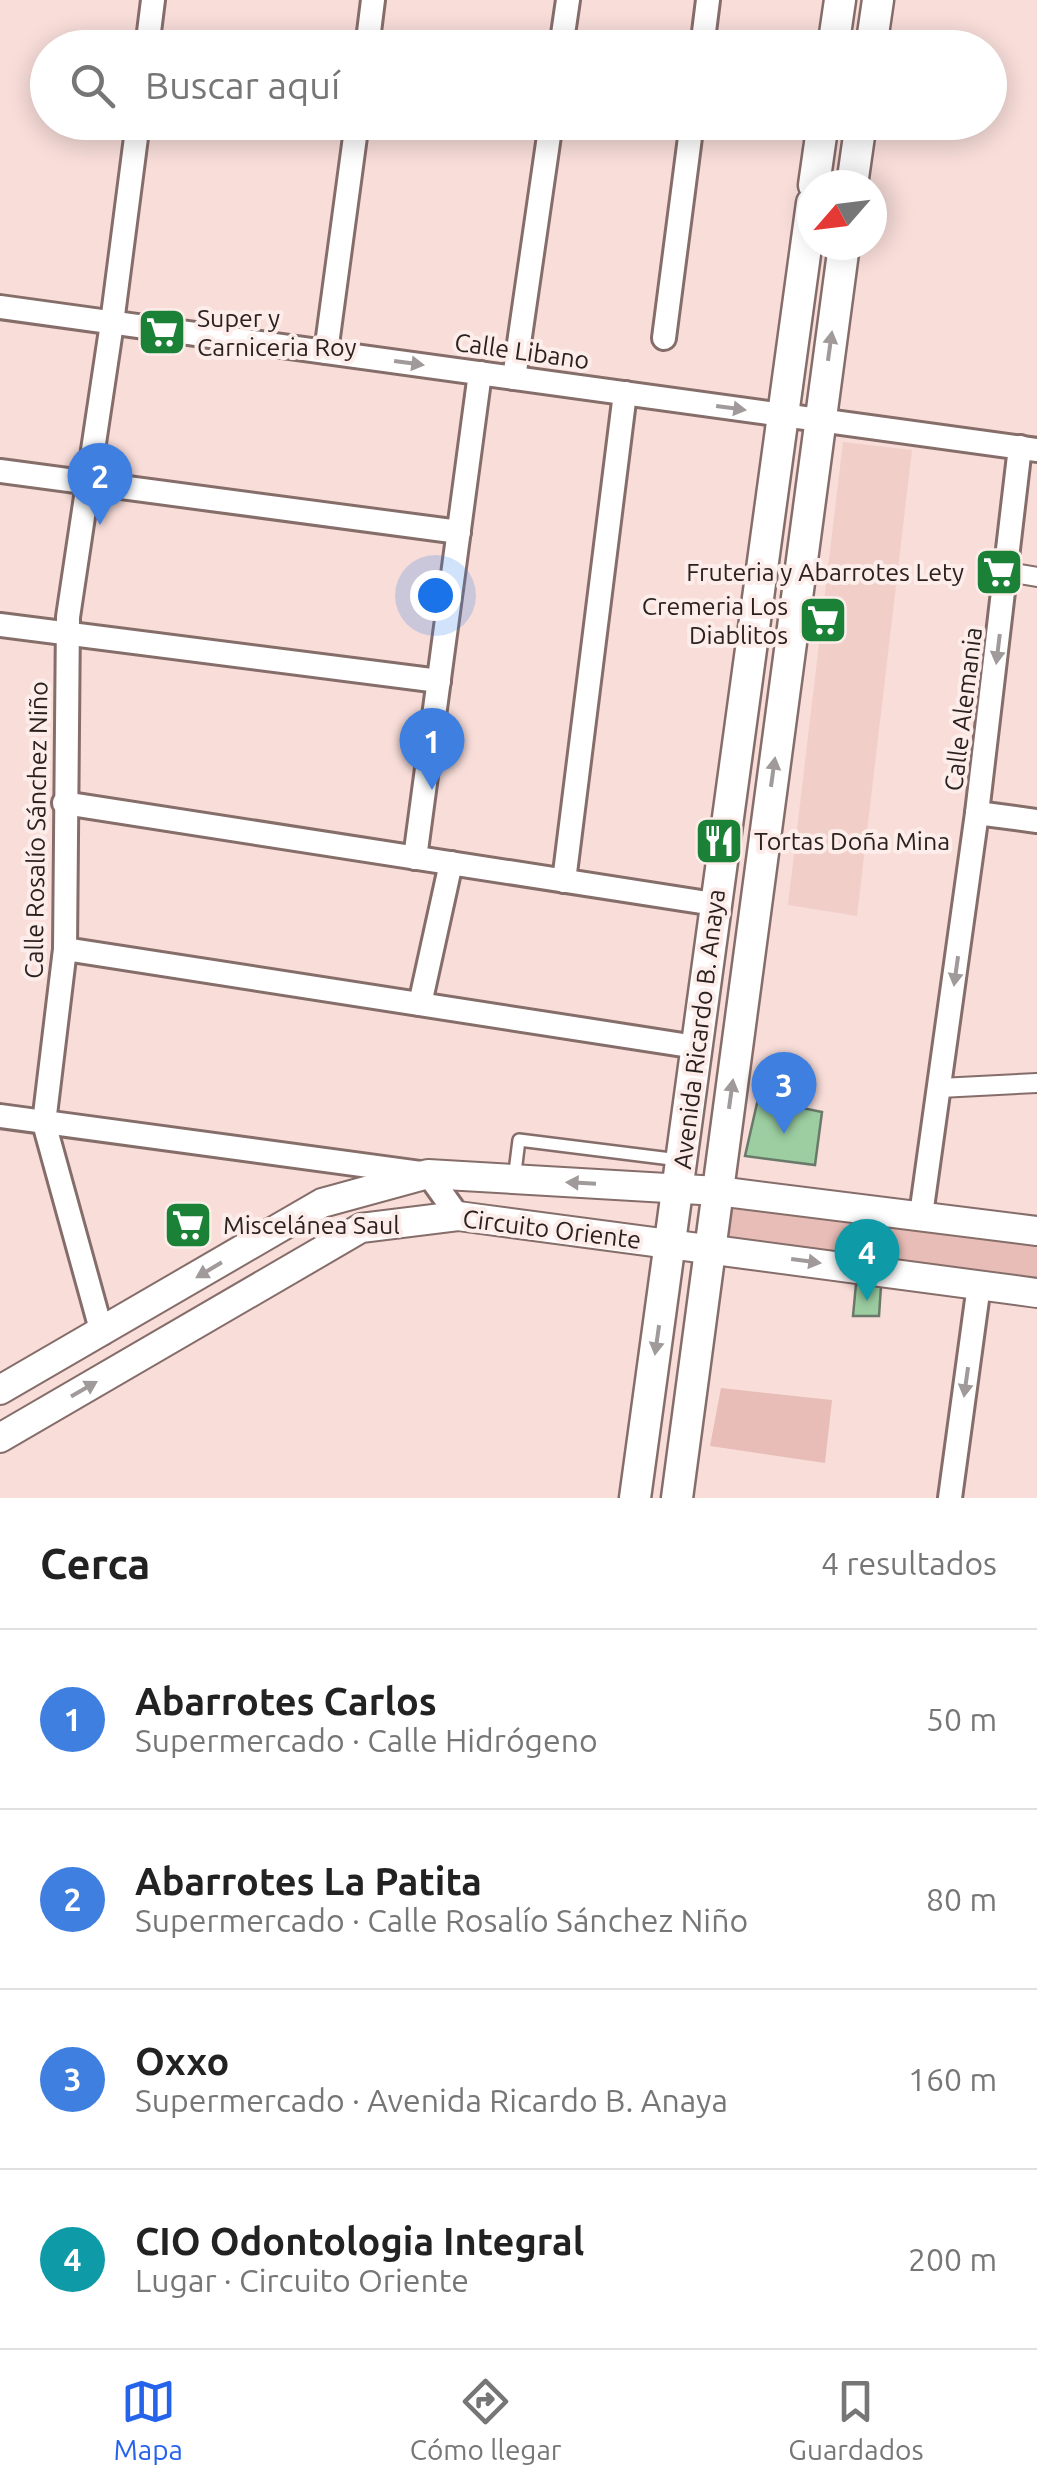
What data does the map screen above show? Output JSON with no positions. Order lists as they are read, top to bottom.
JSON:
{
  "streets": {
    "main road": ["Avenida Ricardo B. Anaya"],
    "street": [
      "Calle Libano",
      "Calle Alemania",
      "Calle Rosalío Sánchez Niño",
      "Circuito Oriente"
    ]
  },
  "crossings": [
    ["Calle Libano", "Calle Alemania"],
    ["Calle Libano", "Calle Rosalío Sánchez Niño"],
    ["Calle Libano", "Avenida Ricardo B. Anaya"],
    ["Calle Alemania", "Circuito Oriente"],
    ["Calle Rosalío Sánchez Niño", "Circuito Oriente"],
    ["Avenida Ricardo B. Anaya", "Circuito Oriente"]
  ],
  "one_way": ["Calle Alemania"],
  "places": {
    "supermarket": [
      "Super y Carniceria Roy",
      "Fruteria y Abarrotes Lety",
      "Cremeria Los Diablitos",
      "Miscelánea Saul"
    ],
    "restaurant": ["Tortas Doña Mina"]
  },
  "north": "bottom left",
  "page": {
    "search": "Buscar aquí",
    "pins": [
      "2",
      "1",
      "3",
      "4"
    ],
    "heading": ["Cerca", "4 resultados"],
    "list": [
      {
        "mark": "1",
        "name": "Abarrotes Carlos",
        "note": "Supermercado · Calle Hidrógeno",
        "value": "50 m"
      },
      {
        "mark": "2",
        "name": "Abarrotes La Patita",
        "note": "Supermercado · Calle Rosalío Sánchez Niño",
        "value": "80 m"
      },
      {
        "mark": "3",
        "name": "Oxxo",
        "note": "Supermercado · Avenida Ricardo B. Anaya",
        "value": "160 m"
      },
      {
        "mark": "4",
        "name": "CIO Odontologia Integral",
        "note": "Lugar · Circuito Oriente",
        "value": "200 m"
      }
    ],
    "nav": ["Mapa", "Cómo llegar", "Guardados"]
  }
}
